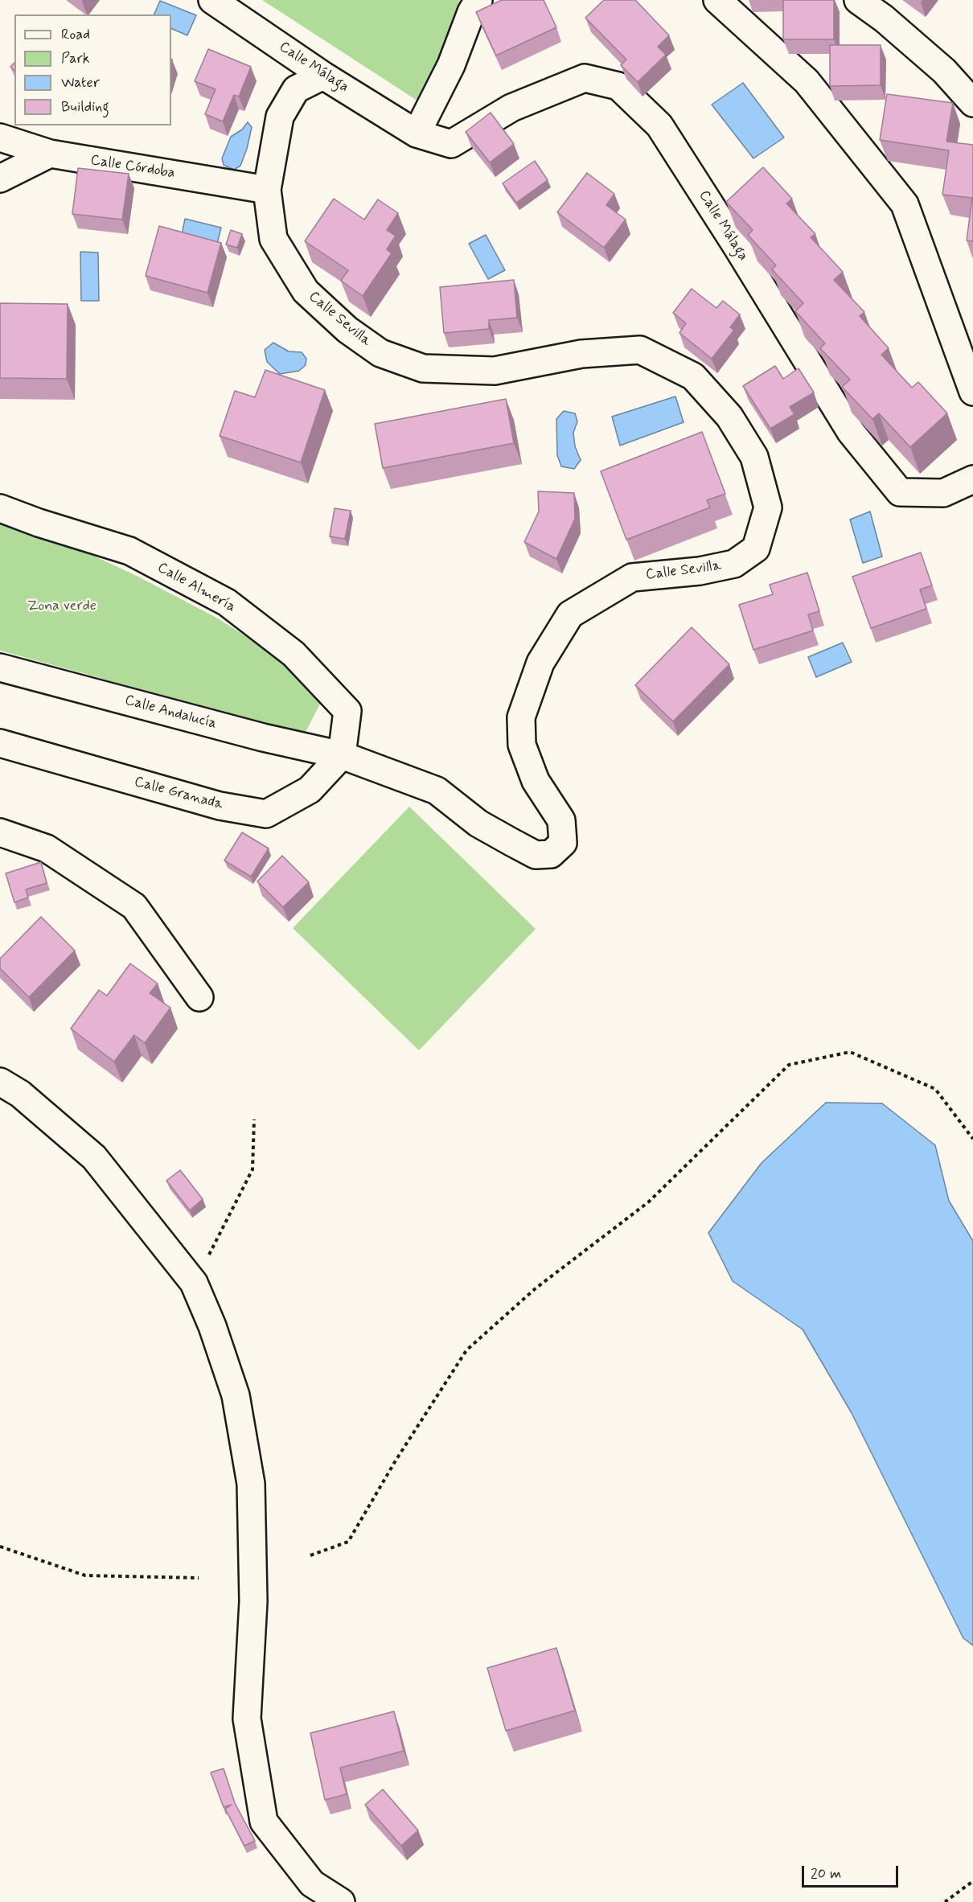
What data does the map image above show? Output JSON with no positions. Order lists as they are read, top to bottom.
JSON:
{
  "streets": {
    "street": [
      "Calle Málaga",
      "Calle Córdoba",
      "Calle Sevilla",
      "Calle Almería",
      "Calle Andalucía",
      "Calle Granada"
    ]
  },
  "crossings": [
    ["Calle Málaga", "Calle Sevilla"],
    ["Calle Córdoba", "Calle Sevilla"],
    ["Calle Sevilla", "Calle Almería"],
    ["Calle Sevilla", "Calle Andalucía"],
    ["Calle Sevilla", "Calle Granada"],
    ["Calle Almería", "Calle Andalucía"],
    ["Calle Almería", "Calle Granada"],
    ["Calle Andalucía", "Calle Granada"]
  ],
  "parks": ["Zona verde"],
  "legend": [
    "Road",
    "Park",
    "Water",
    "Building"
  ],
  "scale_bar": "20 m"
}
